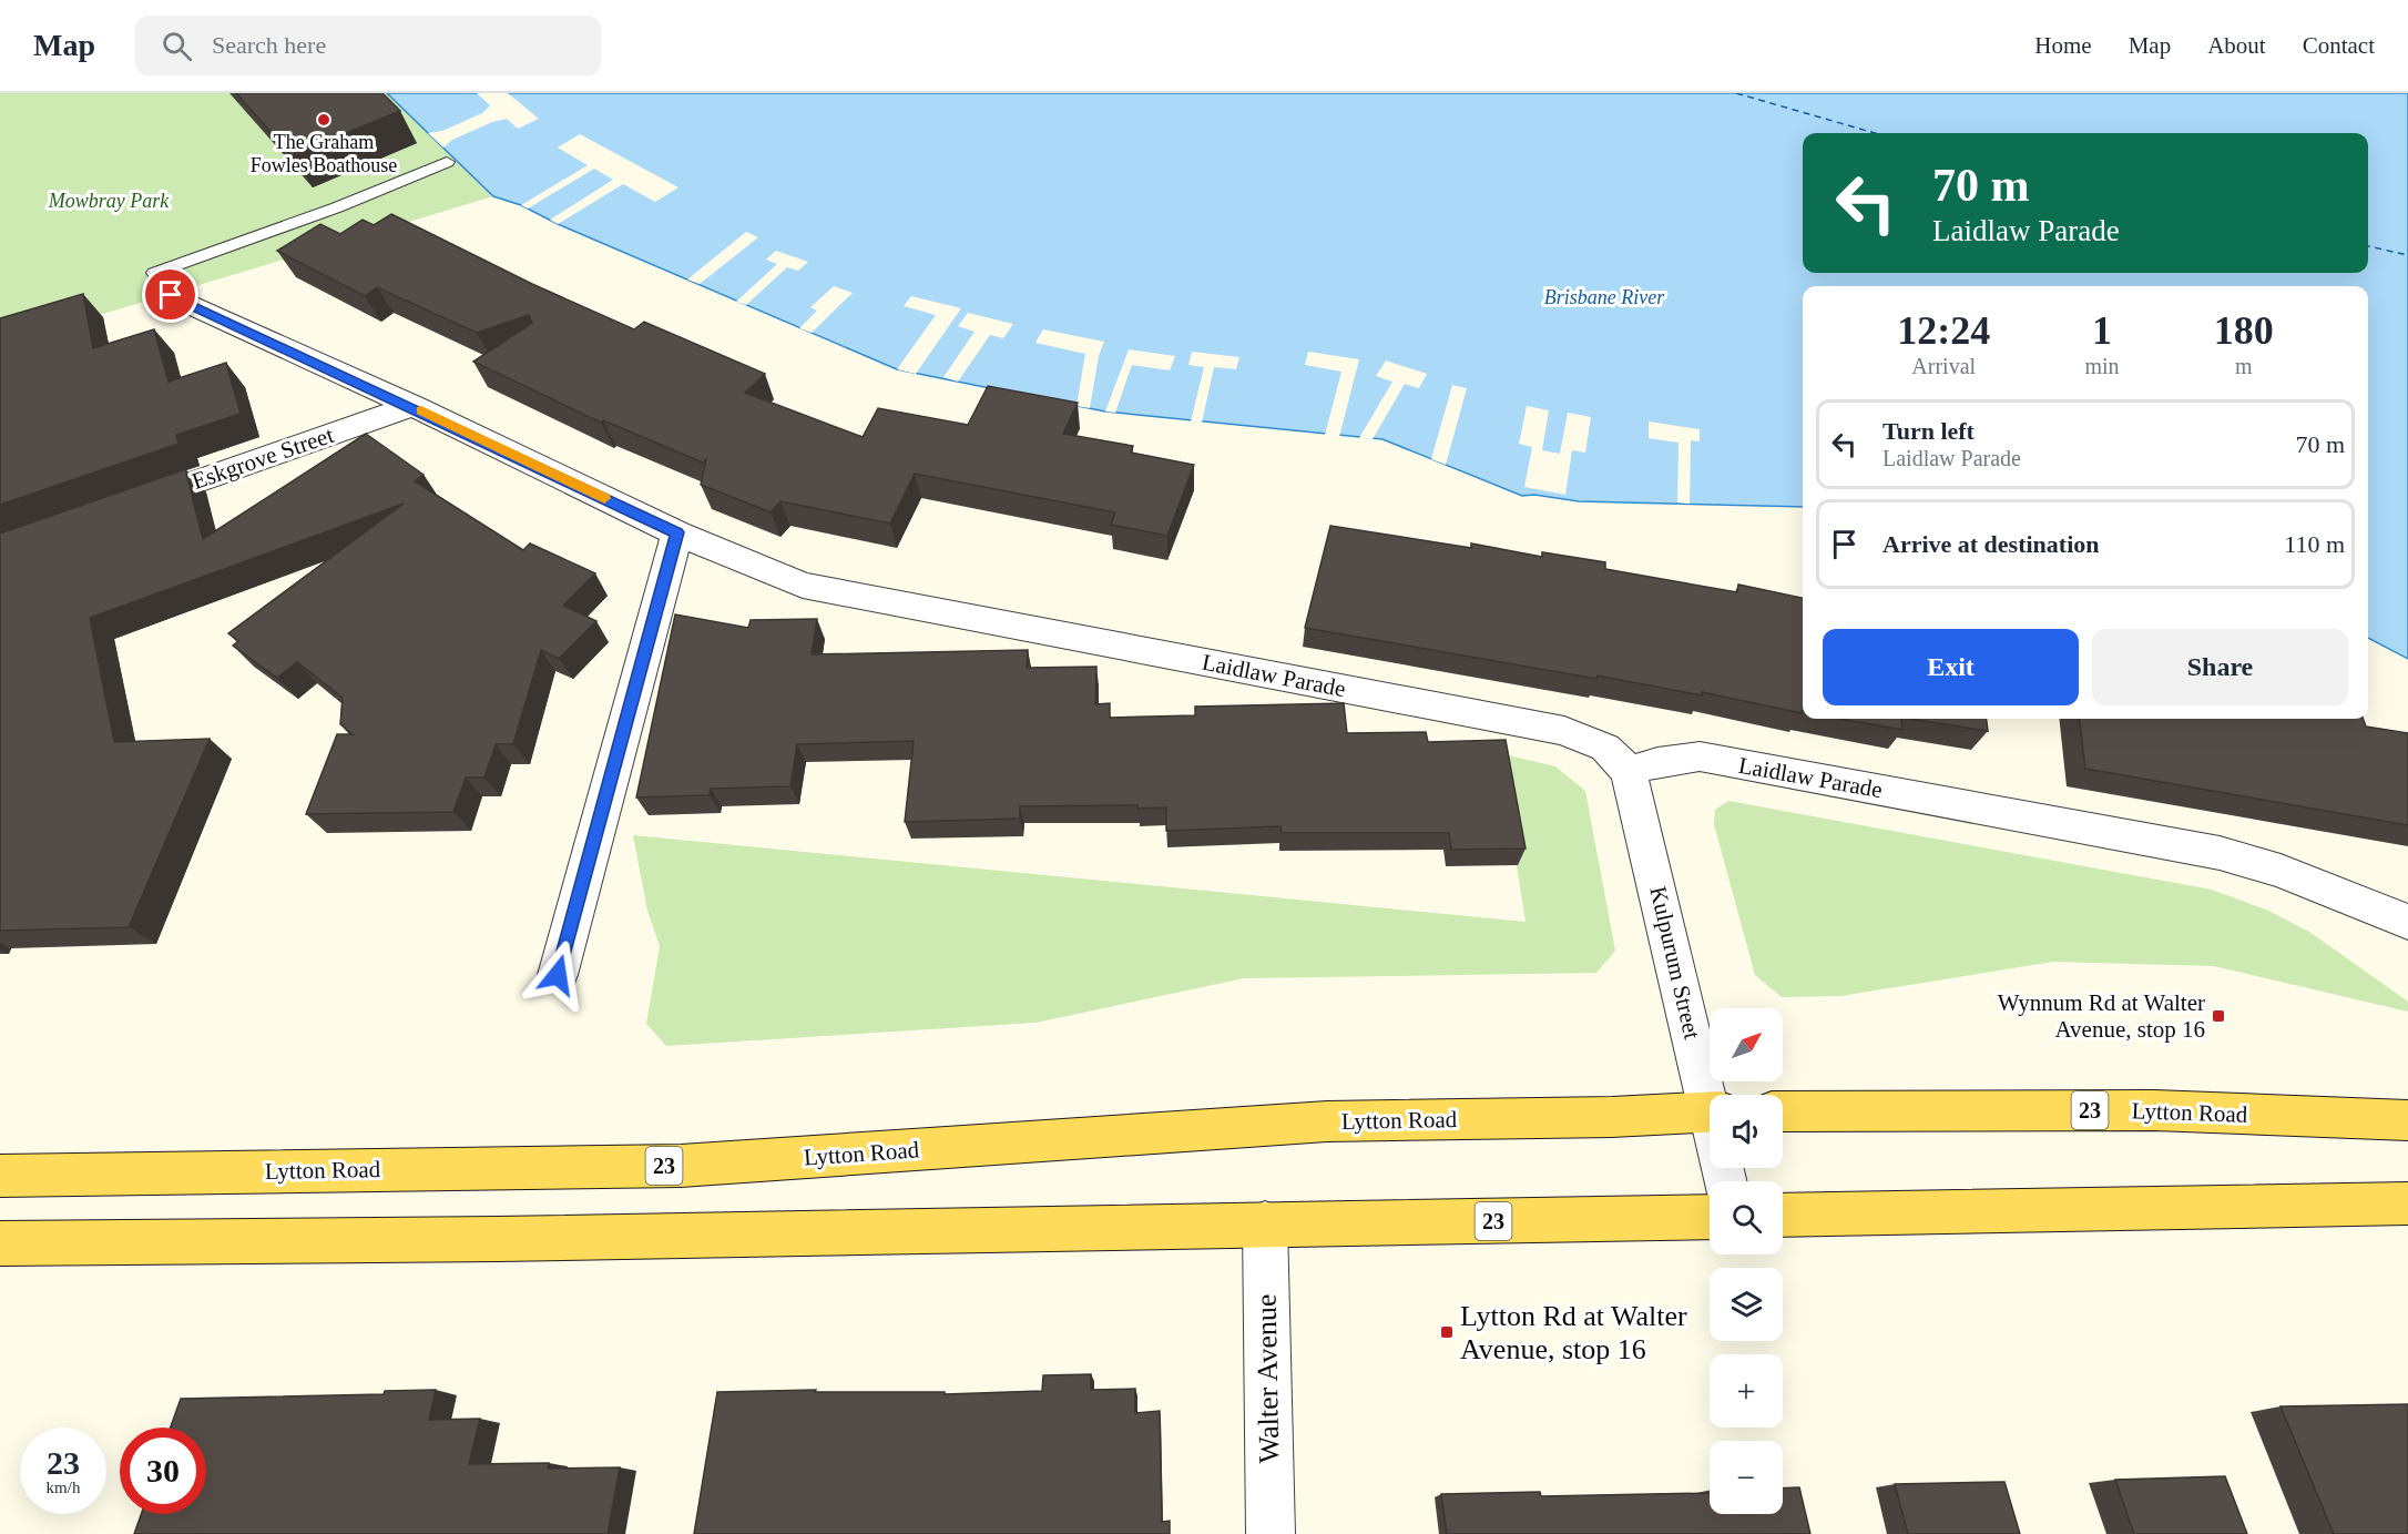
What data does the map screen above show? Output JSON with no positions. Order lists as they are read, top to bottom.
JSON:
{
  "streets": {
    "main road": ["23", "Lytton Road"],
    "street": [
      "Eskgrove Street",
      "Laidlaw Parade",
      "Kulpurum Street",
      "Walter Avenue"
    ]
  },
  "crossings": [
    ["Eskgrove Street", "Laidlaw Parade"],
    ["Laidlaw Parade", "Kulpurum Street"],
    ["23", "Walter Avenue"]
  ],
  "water": ["Brisbane River"],
  "parks": ["Mowbray Park"],
  "places": {
    "other": ["The Graham Fowles Boathouse"],
    "transit": ["Wynnum Rd at Walter Avenue, stop 16", "Lytton Rd at Walter Avenue, stop 16"]
  },
  "north": "top right",
  "page": {
    "header": "Map",
    "search": "Search here",
    "nav": [
      "Home",
      "Map",
      "About",
      "Contact"
    ],
    "turn": ["70 m", "Laidlaw Parade"],
    "eta": [
      "12:24",
      "Arrival",
      "1",
      "min",
      "180",
      "m"
    ],
    "list": [
      {
        "name": "Turn left",
        "note": "Laidlaw Parade",
        "value": "70 m"
      },
      {
        "name": "Arrive at destination",
        "value": "110 m"
      }
    ],
    "buttons": ["Exit", "Share"],
    "map_buttons": ["+", "−"],
    "speed": "23 km/h",
    "limit": "30"
  }
}
